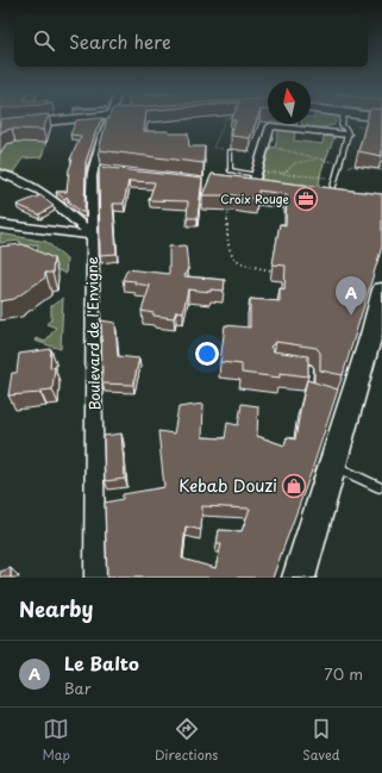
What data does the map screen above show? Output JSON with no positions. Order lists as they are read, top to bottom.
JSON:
{
  "streets": {
    "street": ["Boulevard de l'Envigne"]
  },
  "places": {
    "office": ["Croix Rouge"],
    "shop": ["Kebab Douzi"]
  },
  "north": "top",
  "page": {
    "search": "Search here",
    "pins": "A",
    "heading": "Nearby",
    "list": [
      {
        "mark": "A",
        "name": "Le Balto",
        "note": "Bar",
        "value": "70 m"
      }
    ],
    "nav": ["Map", "Directions", "Saved"]
  }
}
